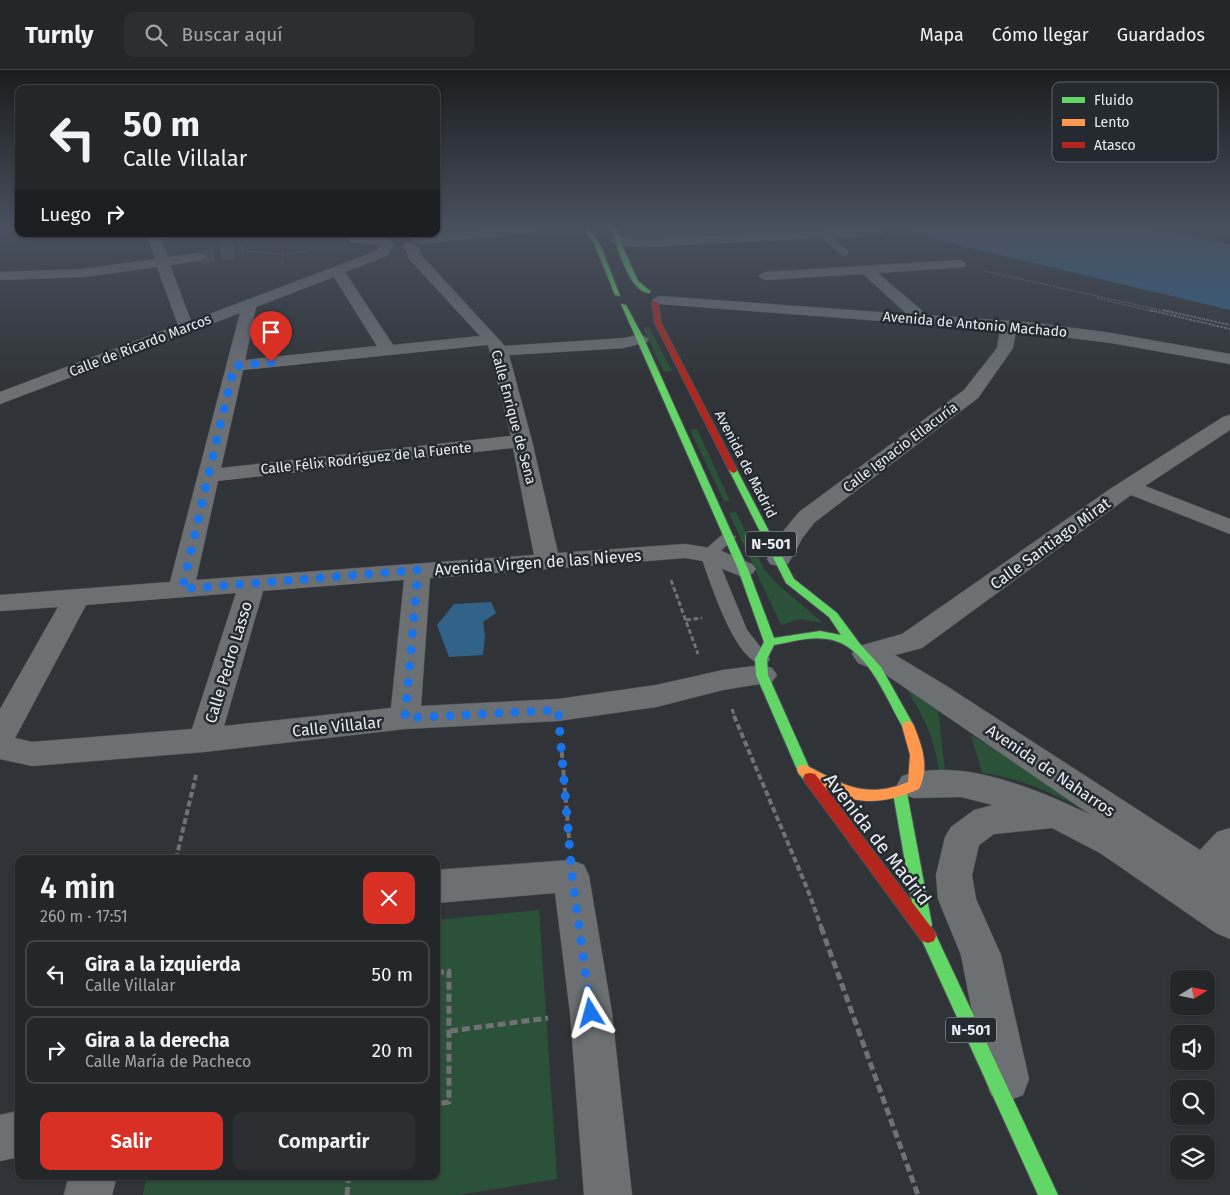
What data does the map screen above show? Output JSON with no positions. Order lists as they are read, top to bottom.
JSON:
{
  "streets": {
    "highway": ["Avenida de Madrid", "N-501"],
    "street": [
      "Avenida de Antonio Machado",
      "Calle de Ricardo Marcos",
      "Calle Enrique de Sena",
      "Calle Ignacio Ellacuría",
      "Calle Félix Rodríguez de la Fuente",
      "Calle Santiago Mirat",
      "Avenida Virgen de las Nieves",
      "Calle Pedro Lasso",
      "Calle Villalar",
      "Avenida de Naharros"
    ]
  },
  "crossings": [
    ["Avenida de Antonio Machado", "Calle Ignacio Ellacuría"],
    ["Avenida de Antonio Machado", "Avenida de Madrid"],
    ["Calle Enrique de Sena", "Calle Félix Rodríguez de la Fuente"],
    ["Calle Enrique de Sena", "Avenida Virgen de las Nieves"],
    ["Calle Ignacio Ellacuría", "Avenida de Madrid"],
    ["Avenida de Madrid", "Calle Santiago Mirat"],
    ["Avenida de Madrid", "N-501"],
    ["Avenida de Madrid", "Avenida de Naharros"],
    ["Calle Santiago Mirat", "N-501"],
    ["Calle Santiago Mirat", "Avenida de Naharros"],
    ["N-501", "Avenida Virgen de las Nieves"],
    ["N-501", "Calle Villalar"],
    ["N-501", "Avenida de Naharros"],
    ["Avenida Virgen de las Nieves", "Calle Pedro Lasso"],
    ["Calle Pedro Lasso", "Calle Villalar"]
  ],
  "legend": ["Fluido", "Lento", "Atasco"],
  "north": "right",
  "page": {
    "header": "Turnly",
    "search": "Buscar aquí",
    "nav": ["Mapa", "Cómo llegar", "Guardados"],
    "turn": ["50 m", "Calle Villalar"],
    "then": "Luego",
    "heading": ["4 min", "260 m · 17:51"],
    "list": [
      {
        "name": "Gira a la izquierda",
        "note": "Calle Villalar",
        "value": "50 m"
      },
      {
        "name": "Gira a la derecha",
        "note": "Calle María de Pacheco",
        "value": "20 m"
      }
    ],
    "buttons": ["Salir", "Compartir"]
  }
}
